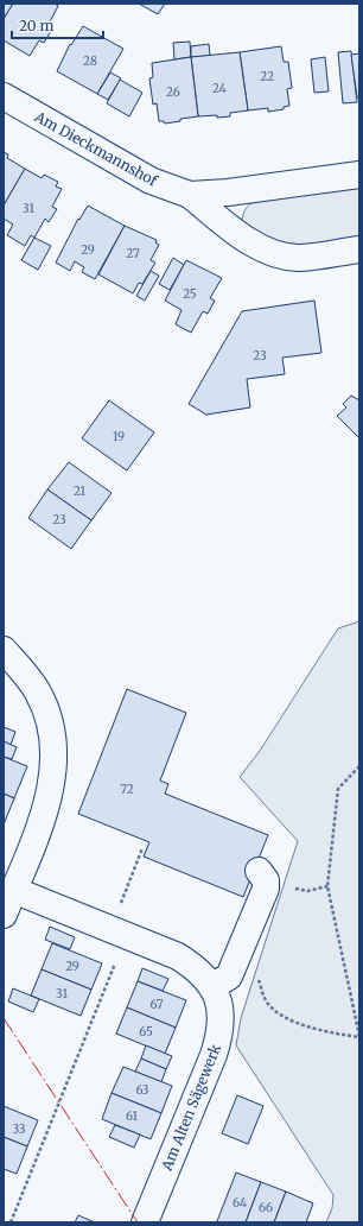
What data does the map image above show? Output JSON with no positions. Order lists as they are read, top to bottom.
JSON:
{
  "streets": {
    "street": ["Am Dieckmannshof", "Am Alten Sägewerk"]
  },
  "house_numbers": [
    "28",
    "22",
    "24",
    "26",
    "31",
    "29",
    "27",
    "25",
    "23",
    "19",
    "21",
    "23",
    "72",
    "29",
    "31",
    "67",
    "65",
    "63",
    "61",
    "33",
    "64",
    "66"
  ],
  "scale_bar": "20 m"
}
